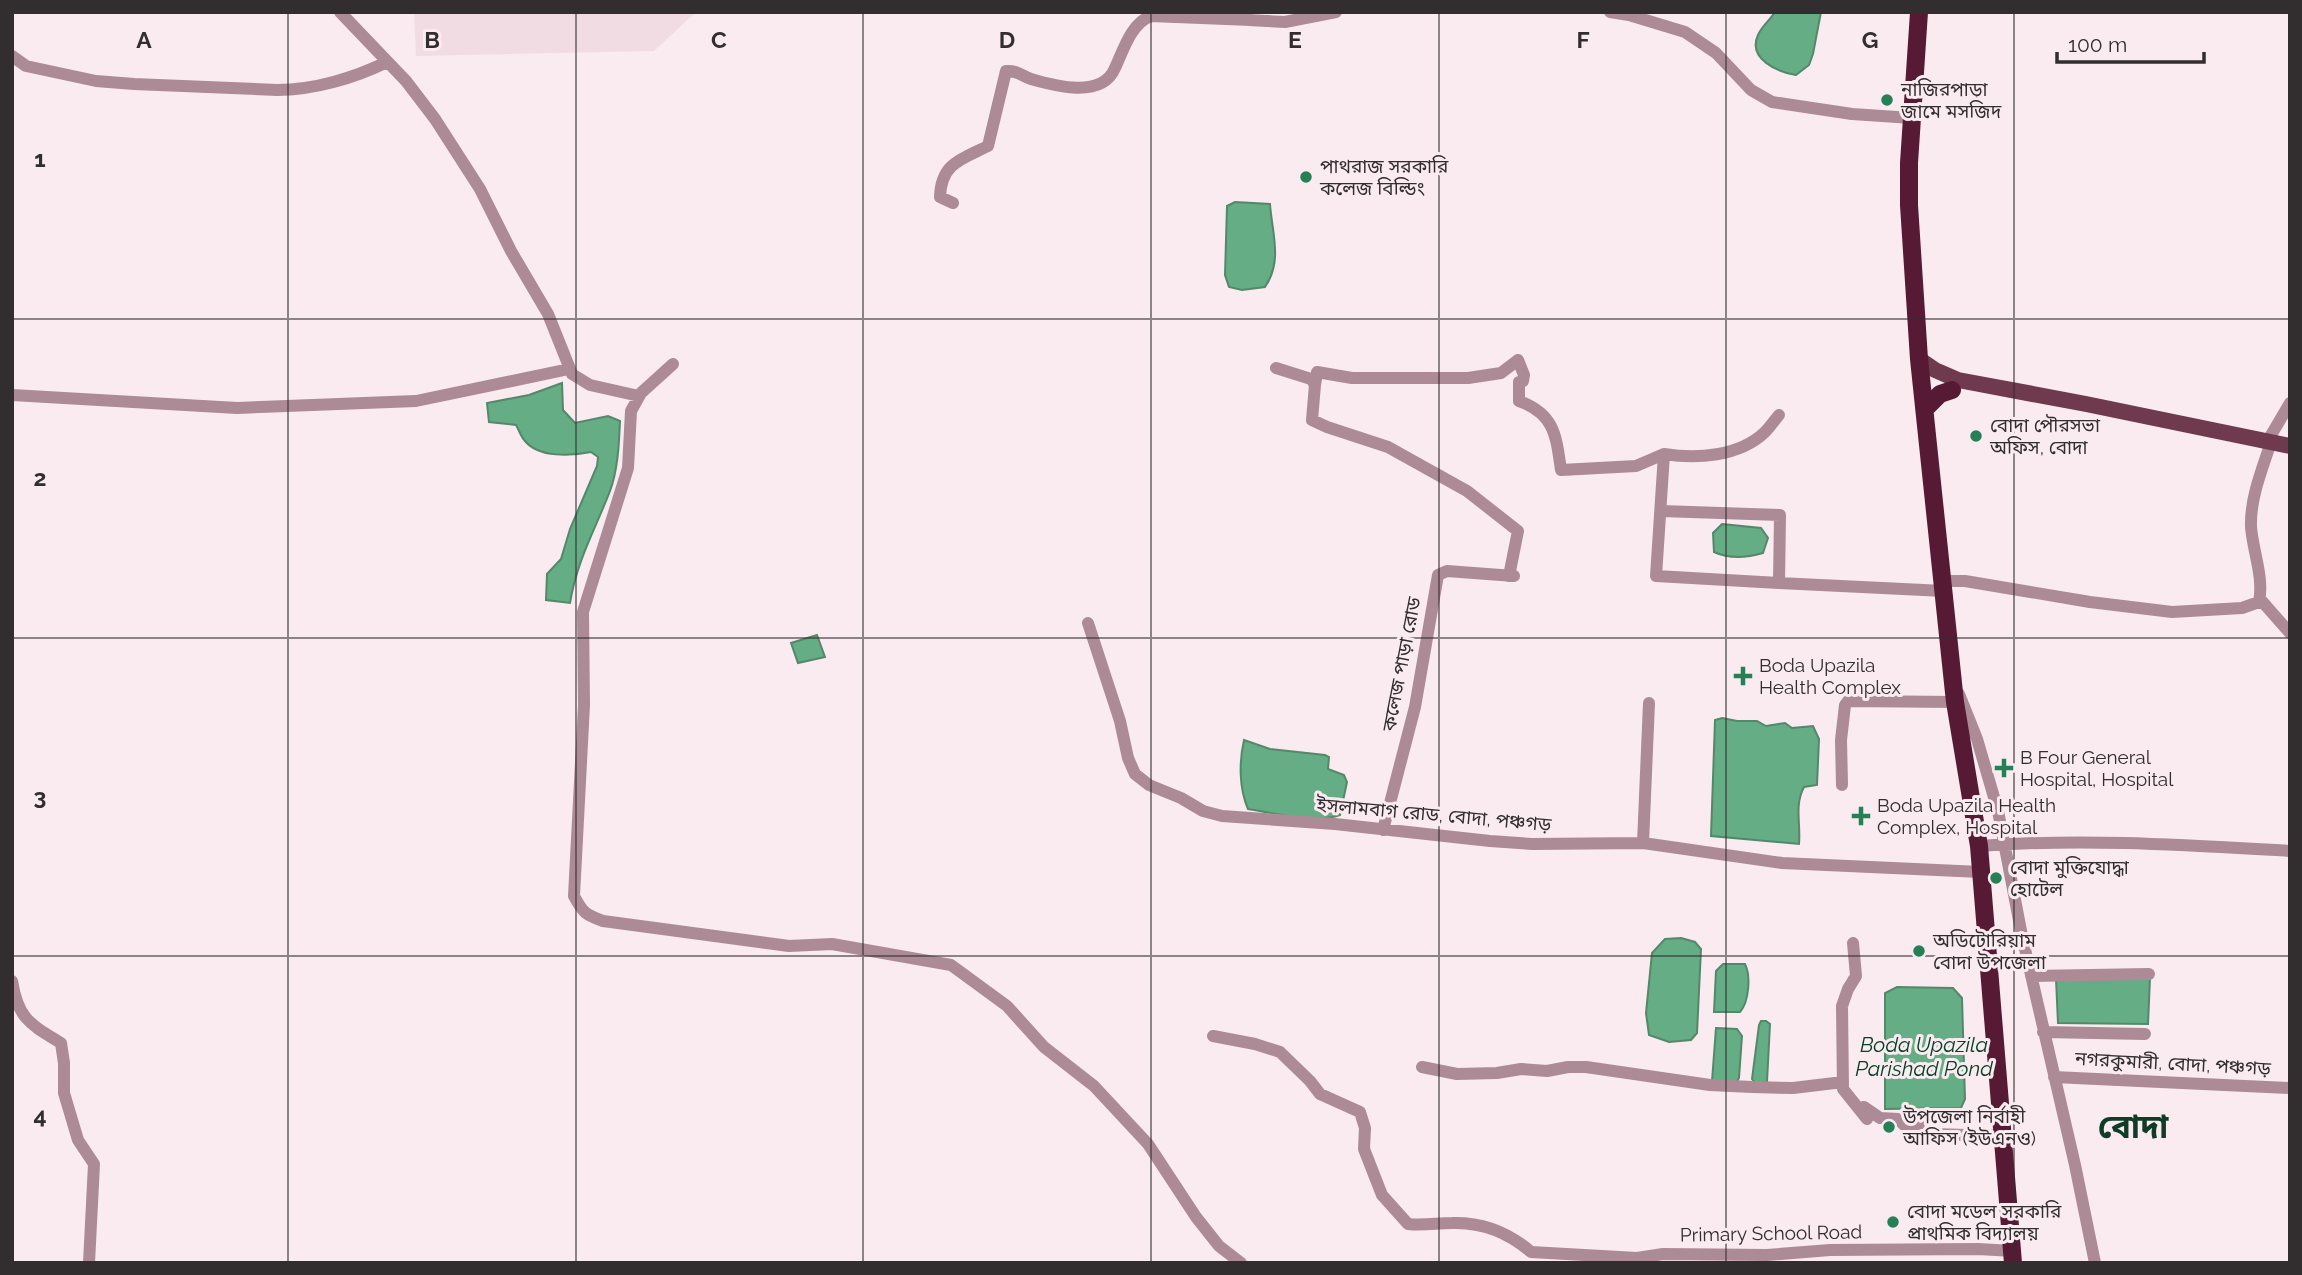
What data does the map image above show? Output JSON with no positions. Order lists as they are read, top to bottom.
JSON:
{
  "streets": {
    "street": [
      "কলেজ পাড়া রোড",
      "ইসলামবাগ রোড, বোদা, পঞ্চগড়",
      "নগরকুমারী, বোদা, পঞ্চগড়",
      "Primary School Road"
    ]
  },
  "crossings": [
    ["কলেজ পাড়া রোড", "ইসলামবাগ রোড, বোদা, পঞ্চগড়"]
  ],
  "districts": ["বোদা"],
  "water": ["Boda Upazila Parishad Pond"],
  "places": {
    "other": [
      "নাজিরপাড়া জামে মসজিদ",
      "পাথরাজ সরকারি কলেজ বিল্ডিং",
      "বোদা পৌরসভা অফিস, বোদা",
      "বোদা মুক্তিযোদ্ধা হোটেল",
      "অডিটোরিয়াম বোদা উপজেলা",
      "উপজেলা নির্বাহী আফিস (ইউএনও)",
      "বোদা মডেল সরকারি প্রাথমিক বিদ্যালয়"
    ],
    "health": ["Boda Upazila Health Complex", "B Four General Hospital, Hospital", "Boda Upazila Health Complex, Hospital"]
  },
  "scale_bar": "100 m",
  "grid": {
    "columns": [
      "A",
      "B",
      "C",
      "D",
      "E",
      "F",
      "G"
    ],
    "rows": [
      "1",
      "2",
      "3",
      "4"
    ]
  }
}
